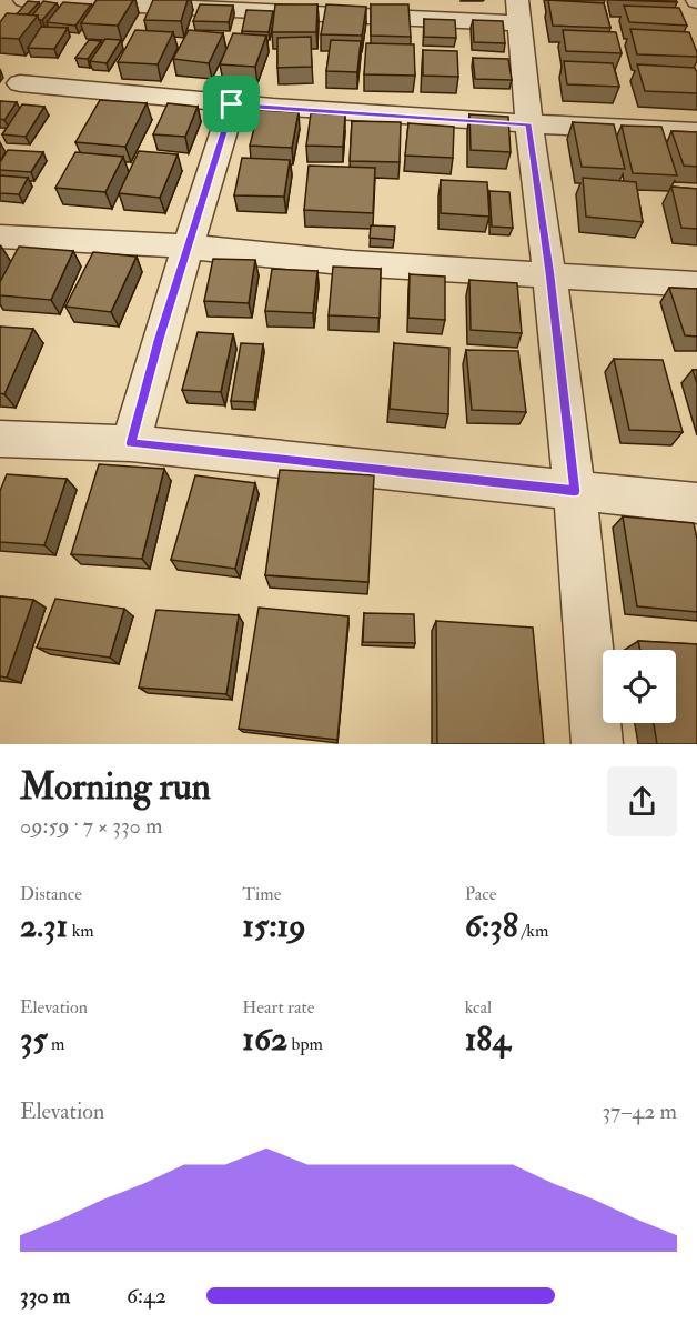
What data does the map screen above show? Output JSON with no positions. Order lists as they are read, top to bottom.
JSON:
{
  "page": {
    "heading": ["Morning run", "09:59 · 7 × 330 m"],
    "stats": [
      ["Distance", "2.31 km"],
      ["Time", "15:19"],
      ["Pace", "6:38 /km"],
      ["Elevation", "35 m"],
      ["Heart rate", "162 bpm"],
      ["kcal", "184"]
    ],
    "chart": ["Elevation", "37–42 m"],
    "list": [
      {
        "name": "330 m",
        "note": "6:42"
      }
    ]
  }
}
